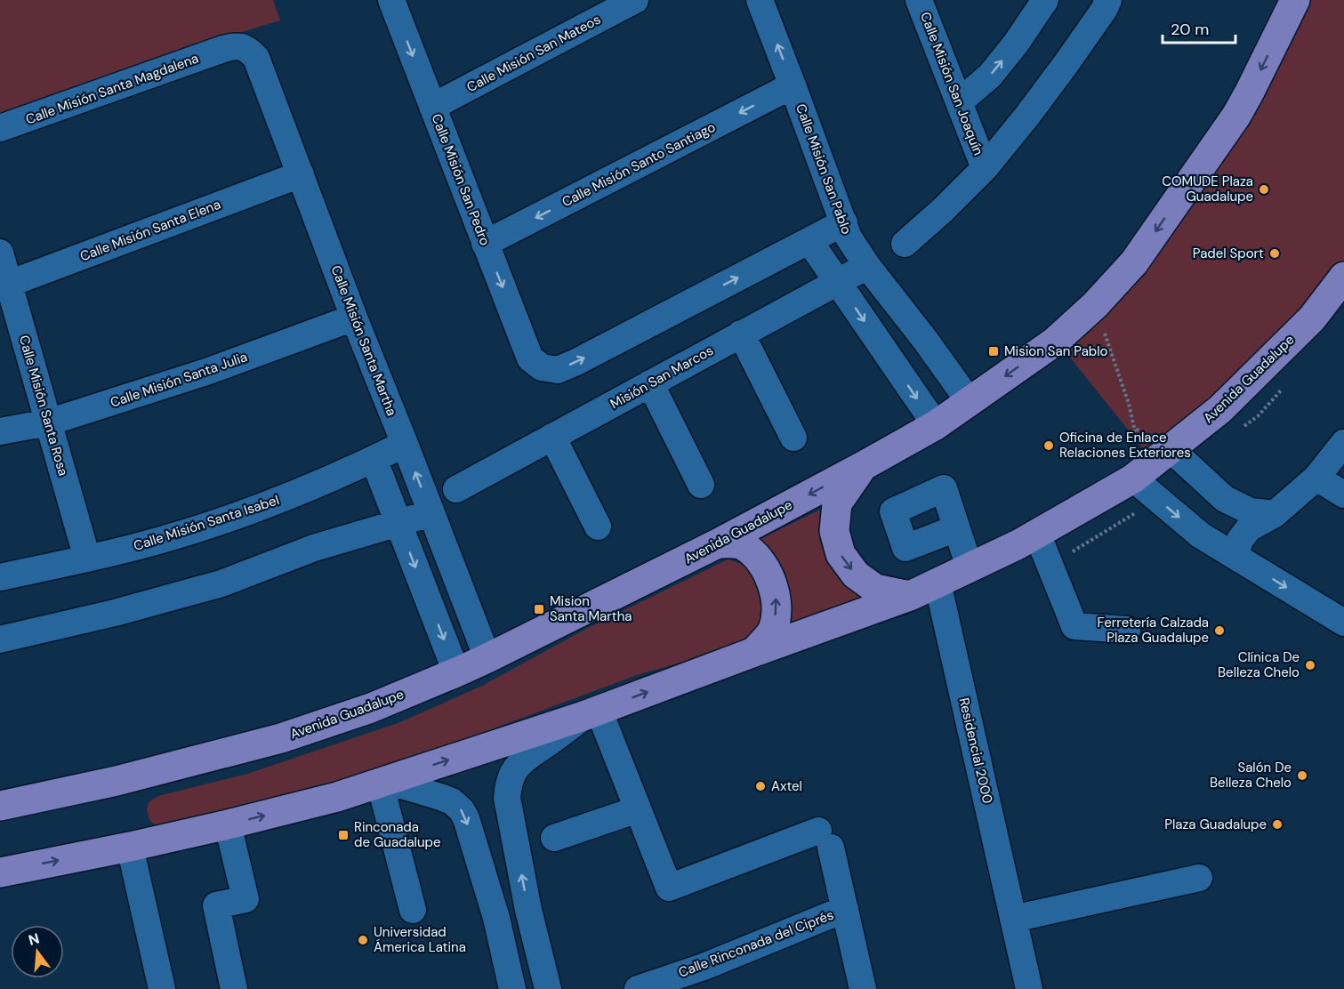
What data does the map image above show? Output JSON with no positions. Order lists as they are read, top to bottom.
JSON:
{
  "streets": {
    "main road": ["Avenida Guadalupe"],
    "street": [
      "Calle Misión San Mateos",
      "Calle Misión San Joaquín",
      "Calle Misión Santa Magdalena",
      "Calle Misión Santo Santiago",
      "Calle Misión San Pablo",
      "Calle Misión San Pedro",
      "Calle Misión Santa Elena",
      "Calle Misión Santa Martha",
      "Misión San Marcos",
      "Calle Misión Santa Julia",
      "Calle Misión Santa Rosa",
      "Calle Misión Santa Isabel",
      "Residencial 2000",
      "Calle Rinconada del Ciprés"
    ]
  },
  "crossings": [
    ["Calle Misión San Mateos", "Calle Misión San Pedro"],
    ["Calle Misión Santa Magdalena", "Calle Misión Santa Martha"],
    ["Calle Misión Santo Santiago", "Calle Misión San Pablo"],
    ["Calle Misión Santo Santiago", "Calle Misión San Pedro"],
    ["Calle Misión San Pablo", "Misión San Marcos"],
    ["Calle Misión San Pablo", "Avenida Guadalupe"],
    ["Calle Misión Santa Elena", "Calle Misión Santa Martha"],
    ["Calle Misión Santa Elena", "Calle Misión Santa Rosa"],
    ["Calle Misión Santa Martha", "Avenida Guadalupe"],
    ["Calle Misión Santa Martha", "Calle Misión Santa Julia"],
    ["Calle Misión Santa Martha", "Calle Misión Santa Isabel"],
    ["Avenida Guadalupe", "Residencial 2000"],
    ["Calle Misión Santa Julia", "Calle Misión Santa Rosa"],
    ["Calle Misión Santa Rosa", "Calle Misión Santa Isabel"]
  ],
  "one_way": ["Calle Misión Santo Santiago"],
  "places": {
    "other": [
      "COMUDE Plaza Guadalupe",
      "Padel Sport",
      "Oficina de Enlace Relaciones Exteriores",
      "Ferretería Calzada Plaza Guadalupe",
      "Clínica De Belleza Chelo",
      "Salón De Belleza Chelo",
      "Axtel",
      "Plaza Guadalupe",
      "Universidad Ámerica Latina"
    ],
    "transit": ["Mision San Pablo", "Mision Santa Martha", "Rinconada de Guadalupe"]
  },
  "scale_bar": "20 m",
  "north": "top"
}
